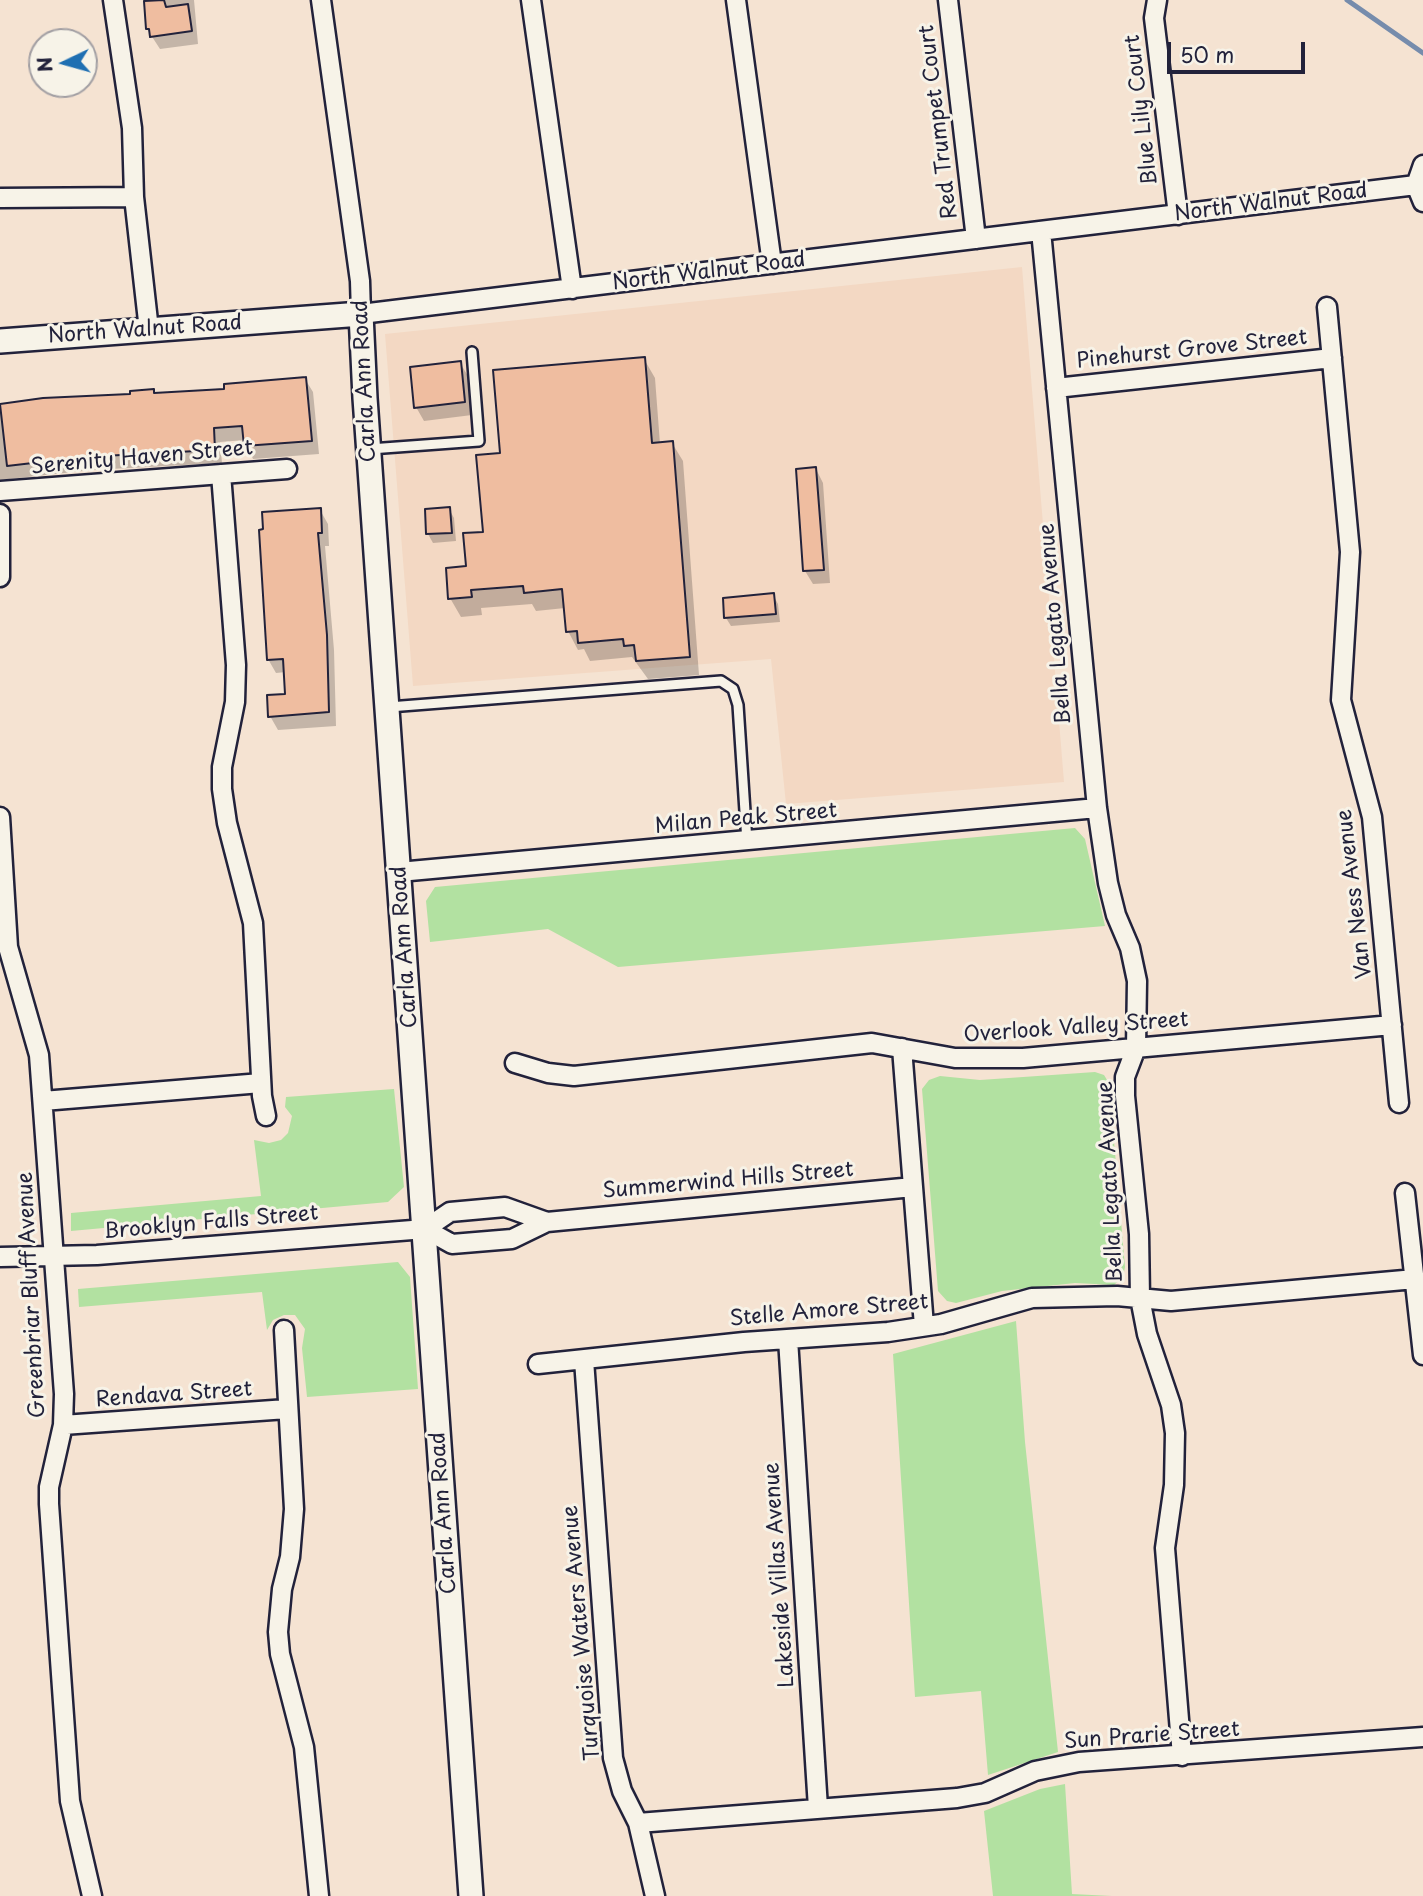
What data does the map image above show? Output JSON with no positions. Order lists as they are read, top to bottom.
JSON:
{
  "streets": {
    "street": [
      "Blue Lily Court",
      "Red Trumpet Court",
      "North Walnut Road",
      "Pinehurst Grove Street",
      "Carla Ann Road",
      "Serenity Haven Street",
      "Bella Legato Avenue",
      "Milan Peak Street",
      "Van Ness Avenue",
      "Overlook Valley Street",
      "Summerwind Hills Street",
      "Brooklyn Falls Street",
      "Greenbriar Bluff Avenue",
      "Stelle Amore Street",
      "Rendava Street",
      "Lakeside Villas Avenue",
      "Turquoise Waters Avenue",
      "Sun Prarie Street"
    ]
  },
  "crossings": [
    ["Blue Lily Court", "North Walnut Road"],
    ["Red Trumpet Court", "North Walnut Road"],
    ["North Walnut Road", "Carla Ann Road"],
    ["North Walnut Road", "Bella Legato Avenue"],
    ["Pinehurst Grove Street", "Bella Legato Avenue"],
    ["Pinehurst Grove Street", "Van Ness Avenue"],
    ["Carla Ann Road", "Milan Peak Street"],
    ["Carla Ann Road", "Summerwind Hills Street"],
    ["Carla Ann Road", "Brooklyn Falls Street"],
    ["Bella Legato Avenue", "Milan Peak Street"],
    ["Bella Legato Avenue", "Overlook Valley Street"],
    ["Bella Legato Avenue", "Stelle Amore Street"],
    ["Bella Legato Avenue", "Sun Prarie Street"],
    ["Van Ness Avenue", "Overlook Valley Street"],
    ["Summerwind Hills Street", "Brooklyn Falls Street"],
    ["Brooklyn Falls Street", "Greenbriar Bluff Avenue"],
    ["Greenbriar Bluff Avenue", "Rendava Street"],
    ["Stelle Amore Street", "Lakeside Villas Avenue"],
    ["Stelle Amore Street", "Turquoise Waters Avenue"],
    ["Lakeside Villas Avenue", "Sun Prarie Street"],
    ["Turquoise Waters Avenue", "Sun Prarie Street"]
  ],
  "scale_bar": "50 m",
  "north": "left"
}
